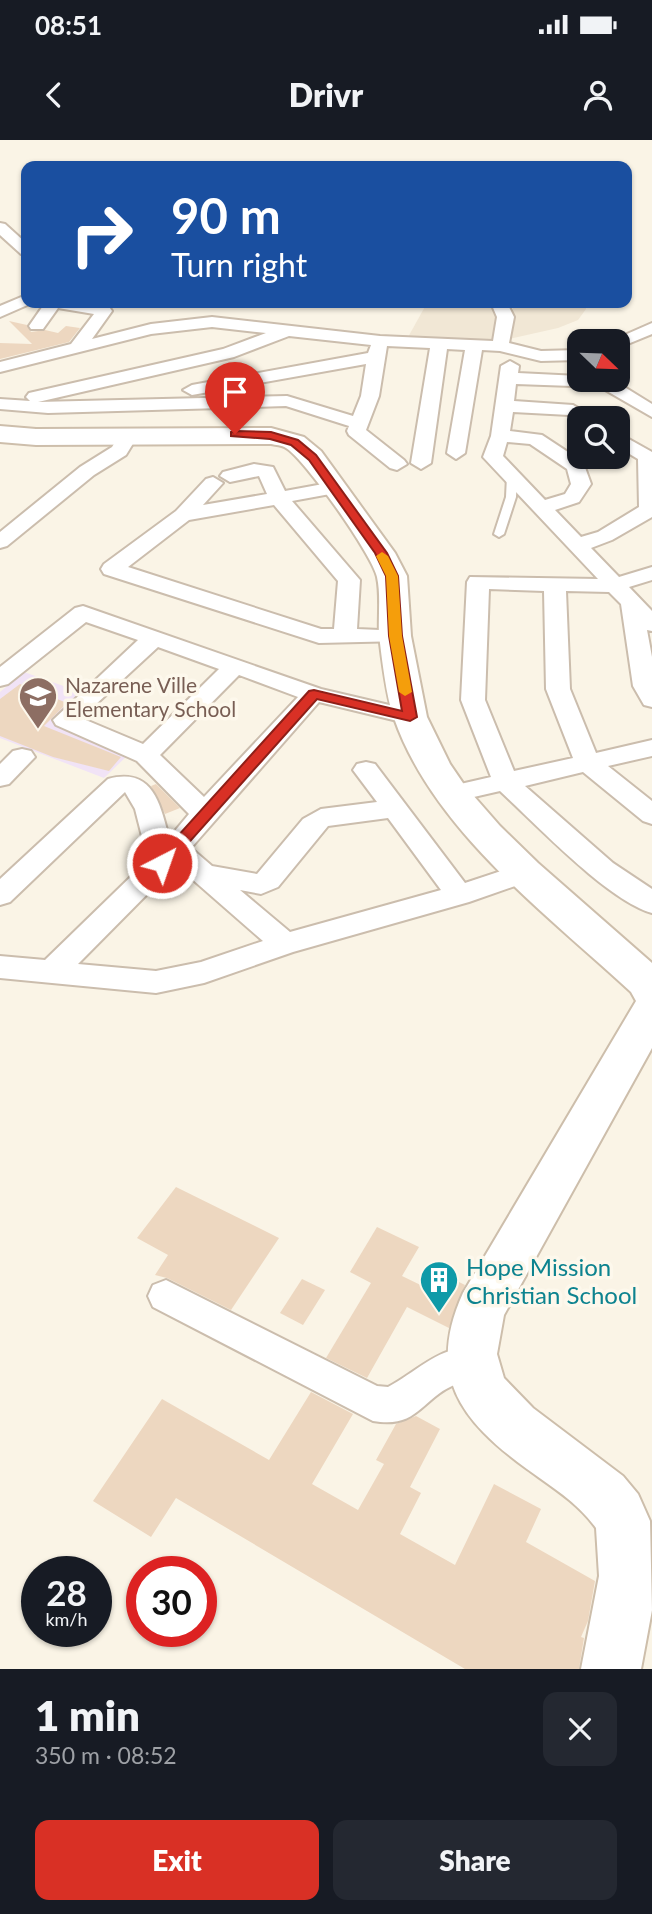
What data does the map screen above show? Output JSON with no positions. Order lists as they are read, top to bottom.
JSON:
{
  "places": {
    "school or university": ["Nazarene Ville Elementary School"],
    "building": ["Hope Mission Christian School"]
  },
  "north": "bottom right",
  "page": {
    "status": "08:51",
    "header": "Drivr",
    "turn": ["90 m", "Turn right"],
    "speed": "28 km/h",
    "limit": "30",
    "heading": ["1 min", "350 m · 08:52"],
    "buttons": ["Exit", "Share"]
  }
}
